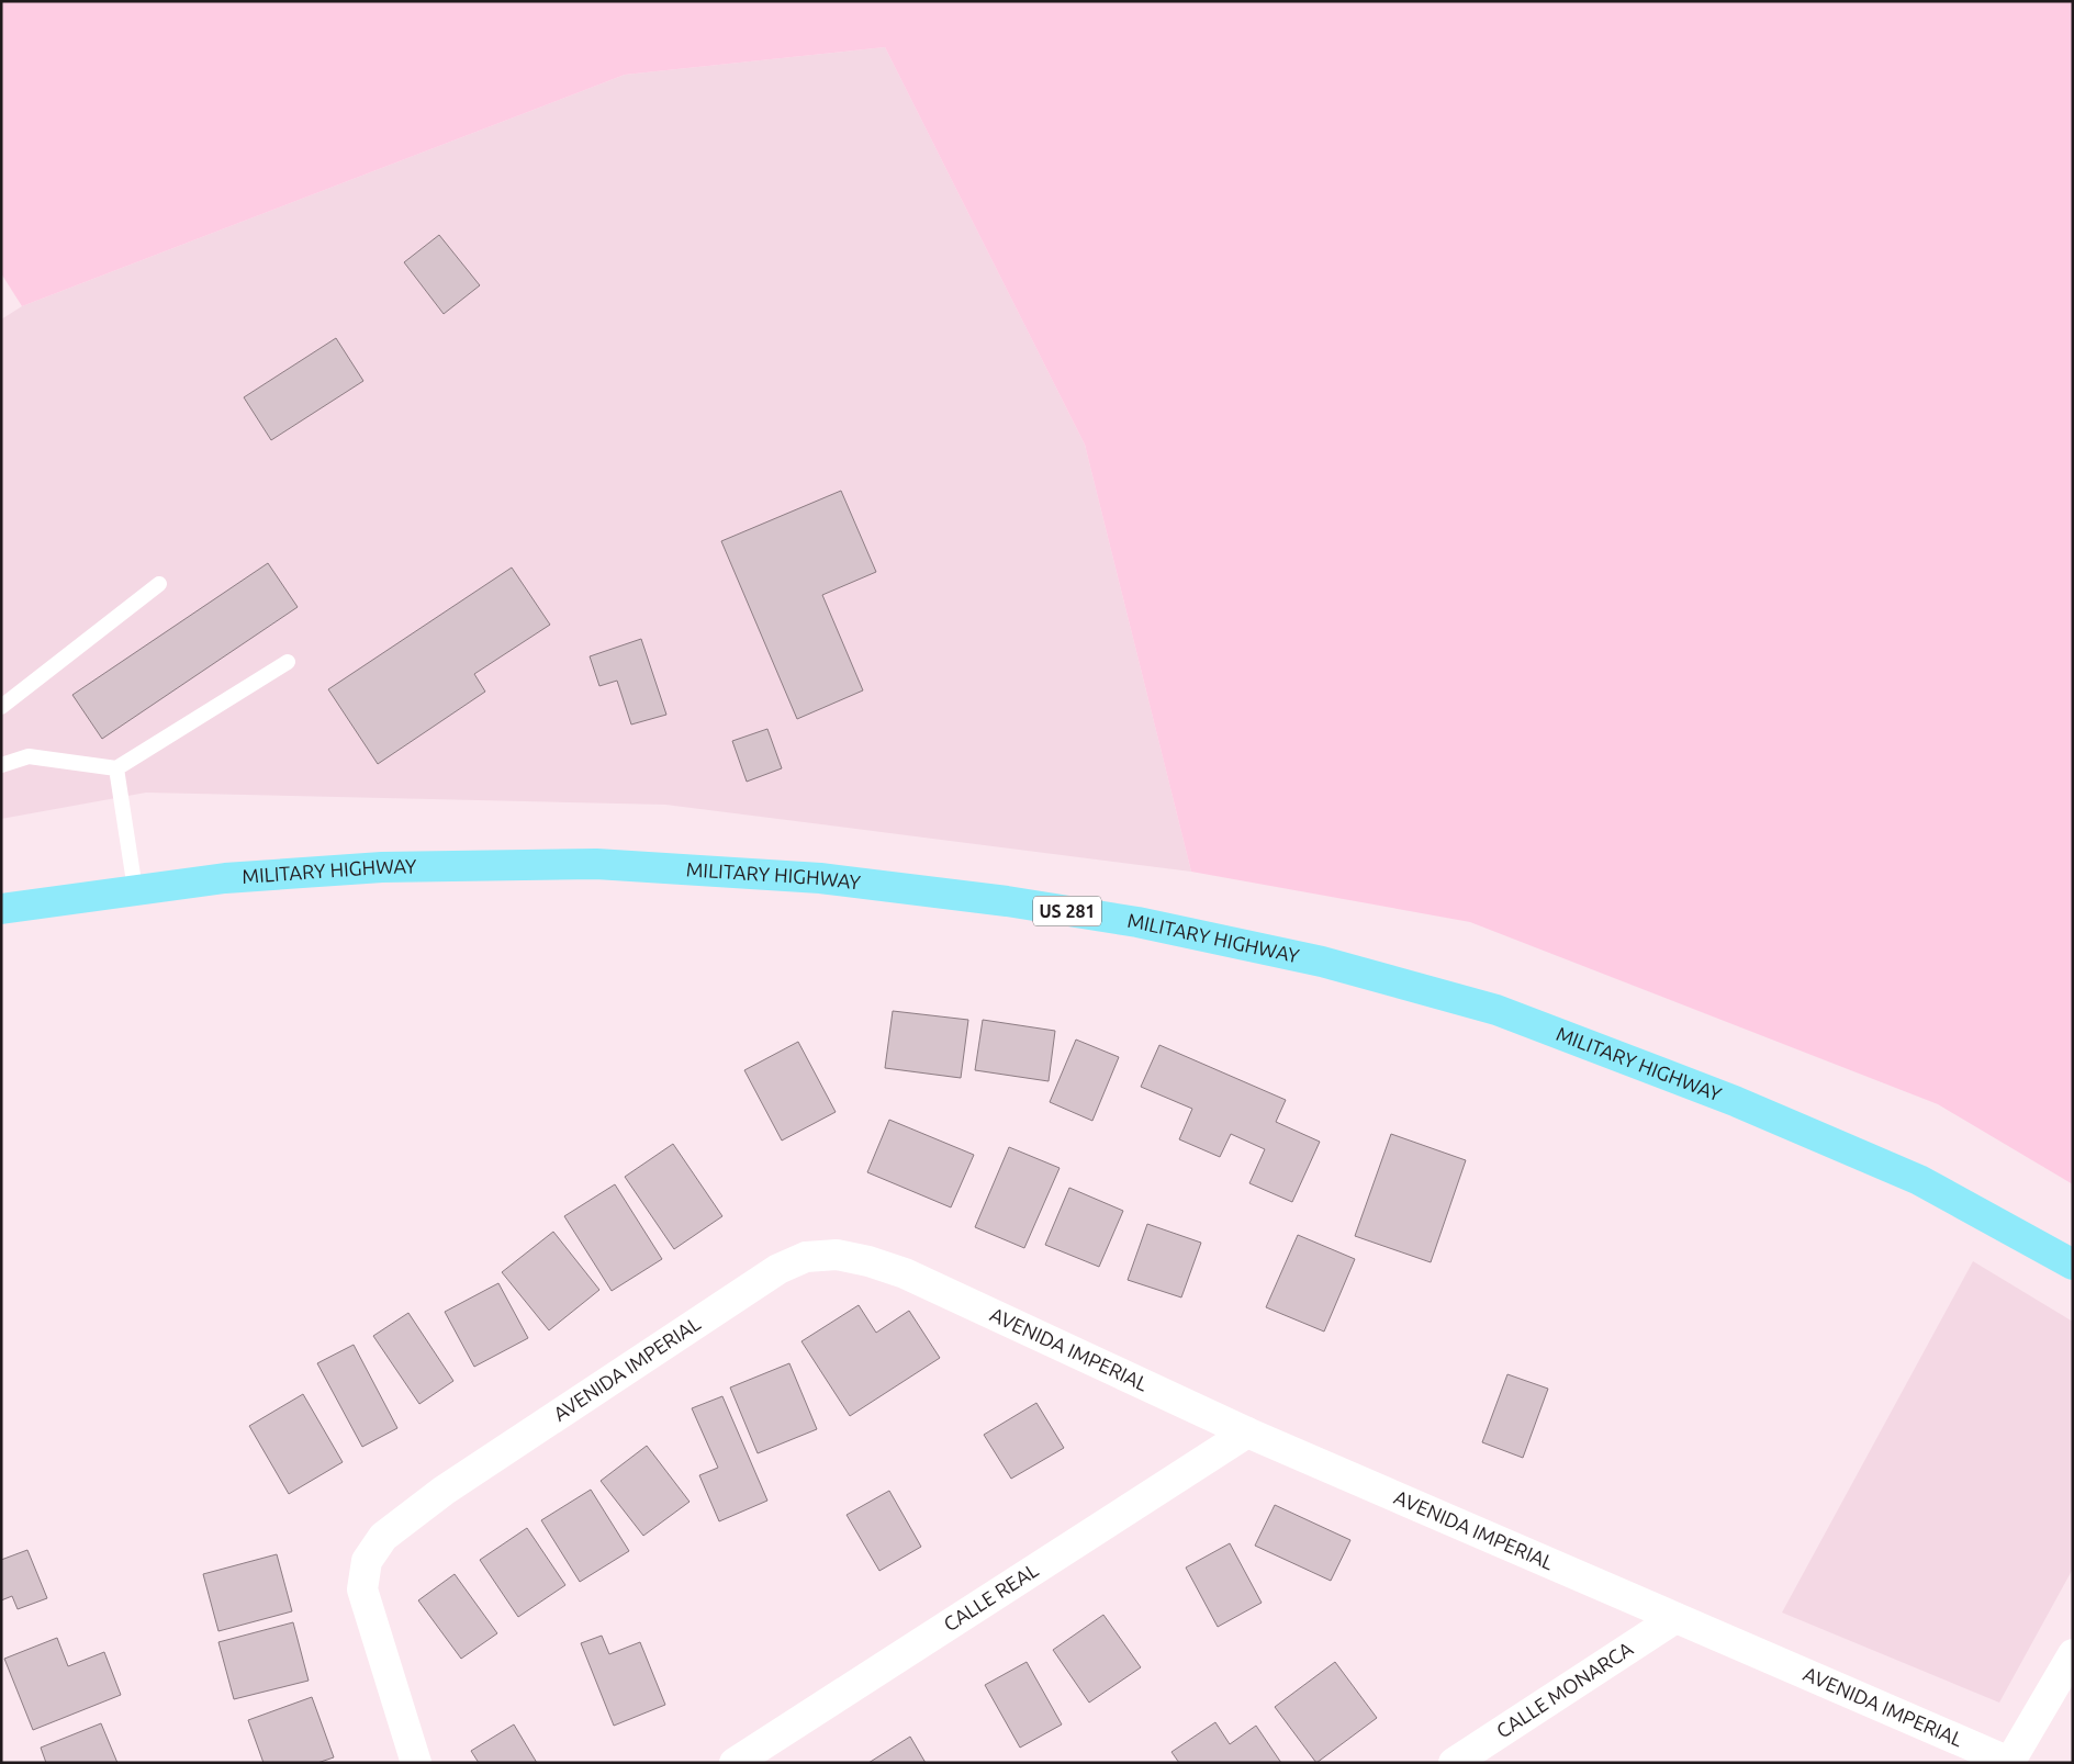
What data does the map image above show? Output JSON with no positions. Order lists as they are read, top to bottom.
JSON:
{
  "streets": {
    "main road": ["MILITARY HIGHWAY", "US 281"],
    "street": ["AVENIDA IMPERIAL", "CALLE REAL", "CALLE MONARCA"]
  },
  "crossings": [
    ["AVENIDA IMPERIAL", "CALLE REAL"],
    ["AVENIDA IMPERIAL", "CALLE MONARCA"]
  ]
}
